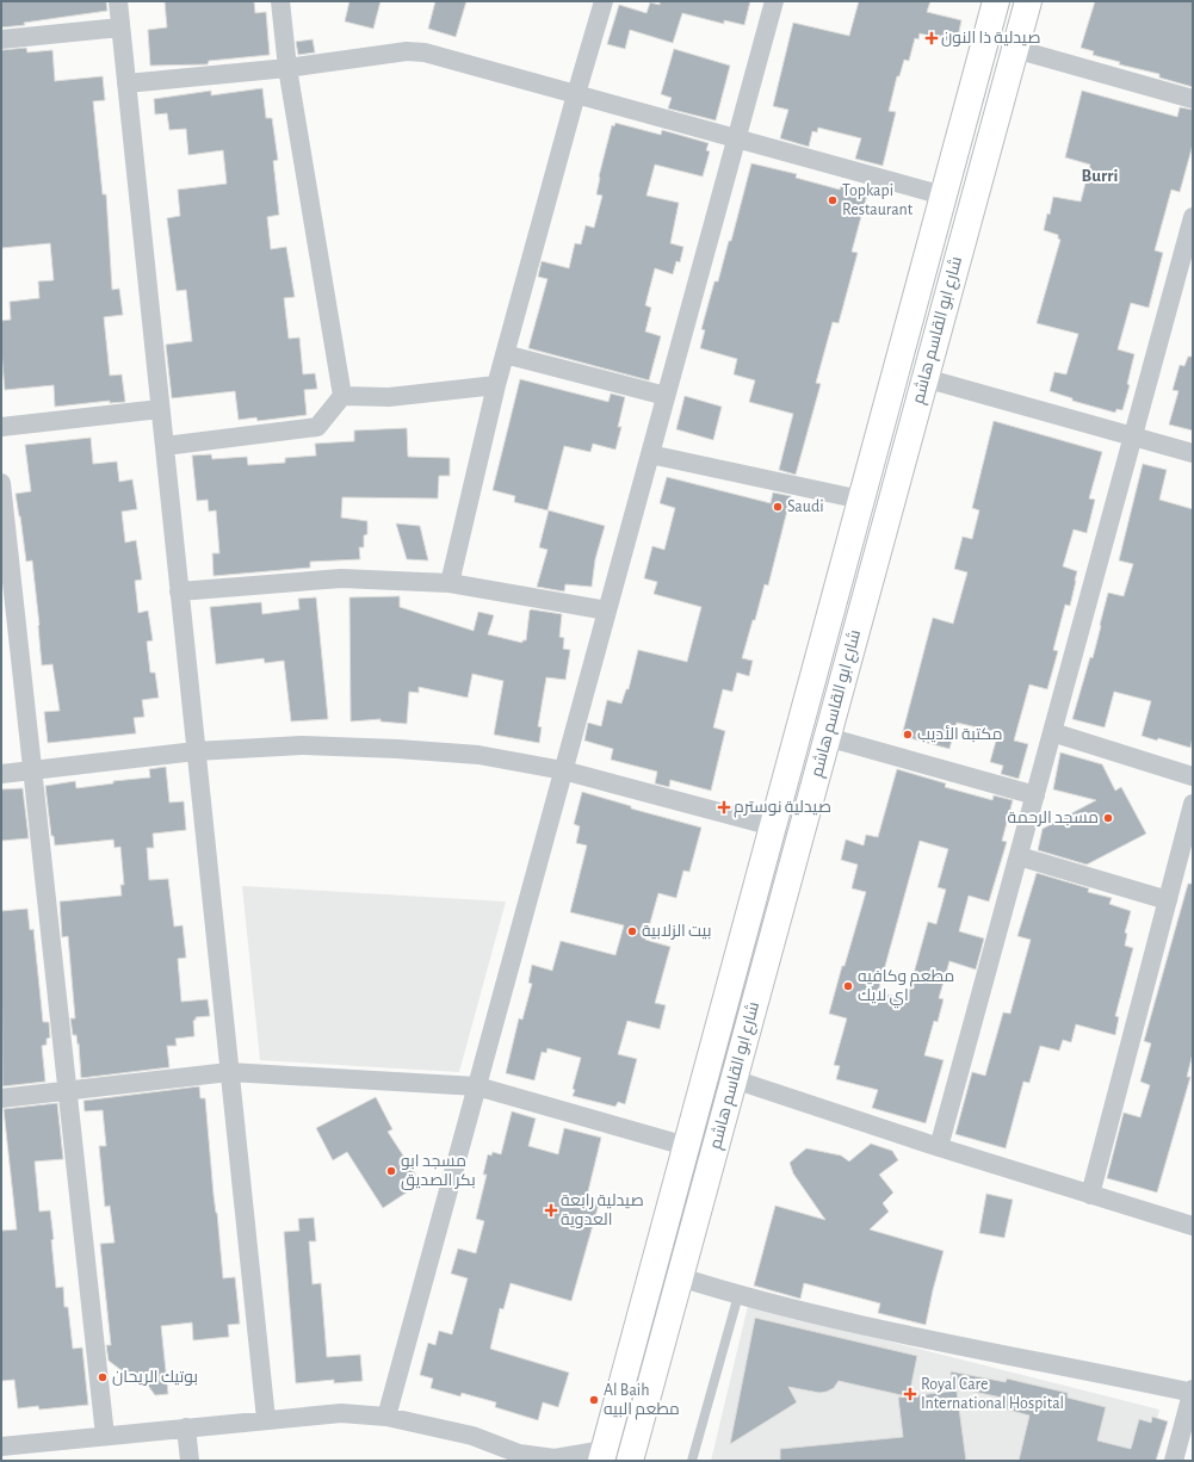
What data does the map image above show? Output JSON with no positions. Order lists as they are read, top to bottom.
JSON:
{
  "streets": {
    "main road": ["شارع ابو القاسم هاشم"]
  },
  "districts": ["Burri"],
  "places": {
    "health": [
      "صيدلية ذا النون",
      "صيدلية نوسترم",
      "صيدلية رابعة العدوية",
      "Royal Care International Hospital"
    ],
    "other": [
      "Topkapi Restaurant",
      "Saudi",
      "مكتبة الأديب",
      "مسجد الرحمة",
      "بيت الزلابية",
      "مطعم وكافيه اي لايك",
      "مسجد ابو بكر الصديق",
      "بوتيك الريحان",
      "Al Baih مطعم البيه"
    ]
  }
}
